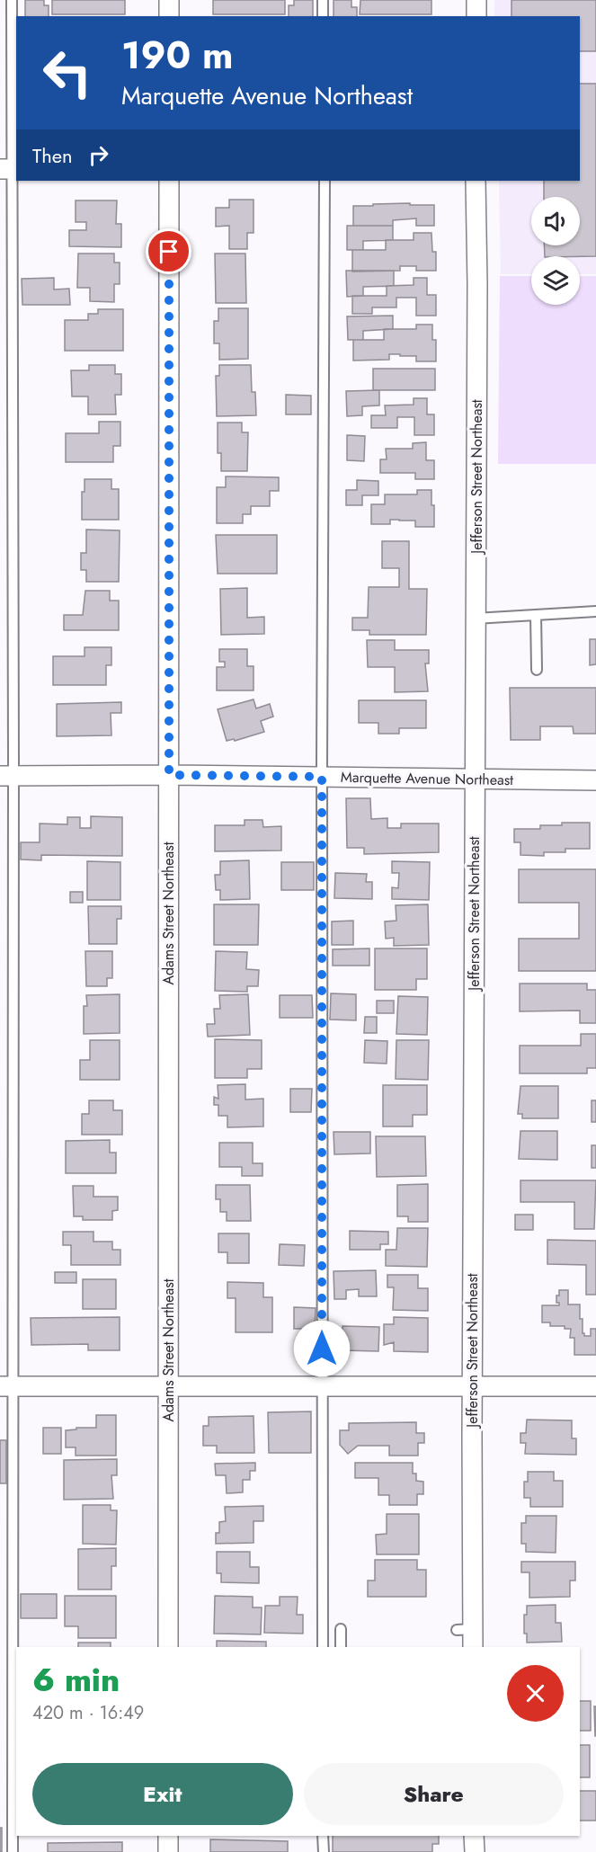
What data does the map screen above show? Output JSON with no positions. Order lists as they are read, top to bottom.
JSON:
{
  "streets": {
    "street": ["Jefferson Street Northeast", "Marquette Avenue Northeast", "Adams Street Northeast"]
  },
  "crossings": [
    ["Jefferson Street Northeast", "Marquette Avenue Northeast"],
    ["Marquette Avenue Northeast", "Adams Street Northeast"]
  ],
  "page": {
    "turn": ["190 m", "Marquette Avenue Northeast"],
    "then": "Then",
    "heading": ["6 min", "420 m · 16:49"],
    "buttons": ["Exit", "Share"]
  }
}
